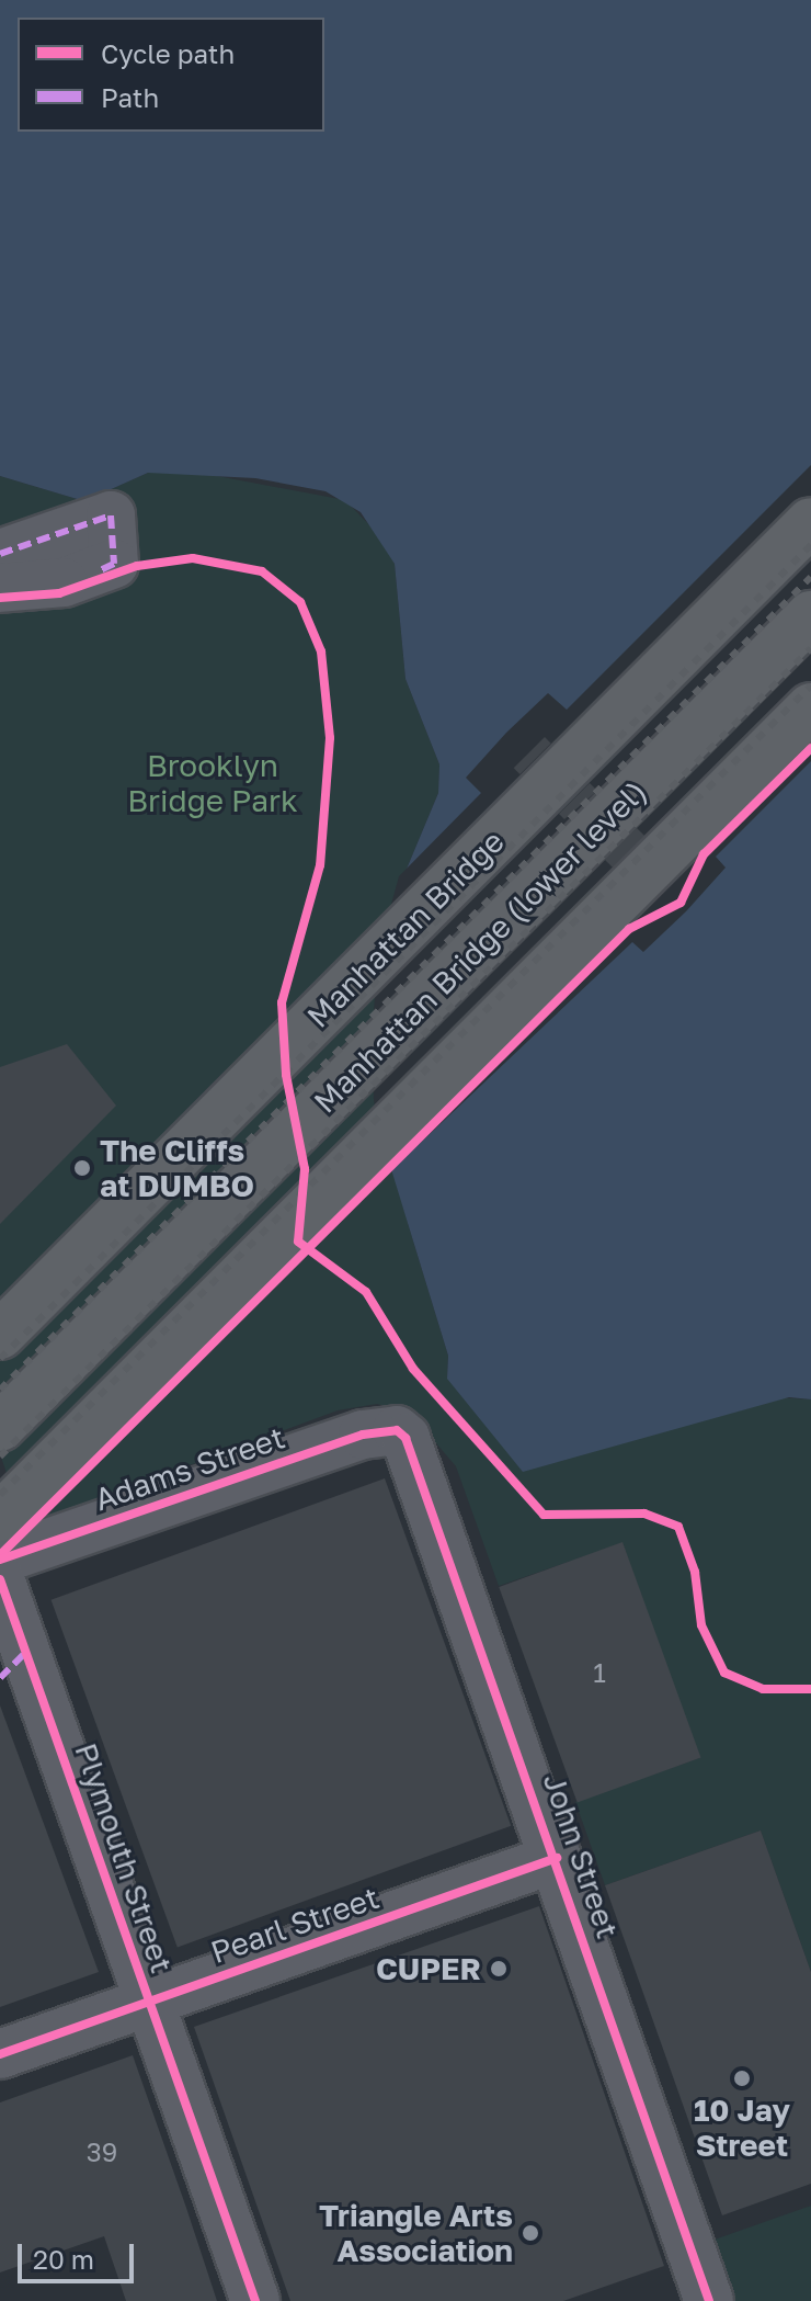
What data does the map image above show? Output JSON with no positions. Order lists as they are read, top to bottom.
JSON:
{
  "streets": {
    "main road": ["Manhattan Bridge", "Manhattan Bridge (lower level)"],
    "street": [
      "Adams Street",
      "John Street",
      "Plymouth Street",
      "Pearl Street"
    ]
  },
  "crossings": [
    ["Adams Street", "John Street"],
    ["John Street", "Pearl Street"],
    ["Plymouth Street", "Pearl Street"]
  ],
  "parks": ["Brooklyn Bridge Park"],
  "places": [
    "The Cliffs at DUMBO",
    "CUPER",
    "10 Jay Street",
    "Triangle Arts Association"
  ],
  "house_numbers": ["1", "39"],
  "legend": ["Cycle path", "Path"],
  "scale_bar": "20 m"
}
